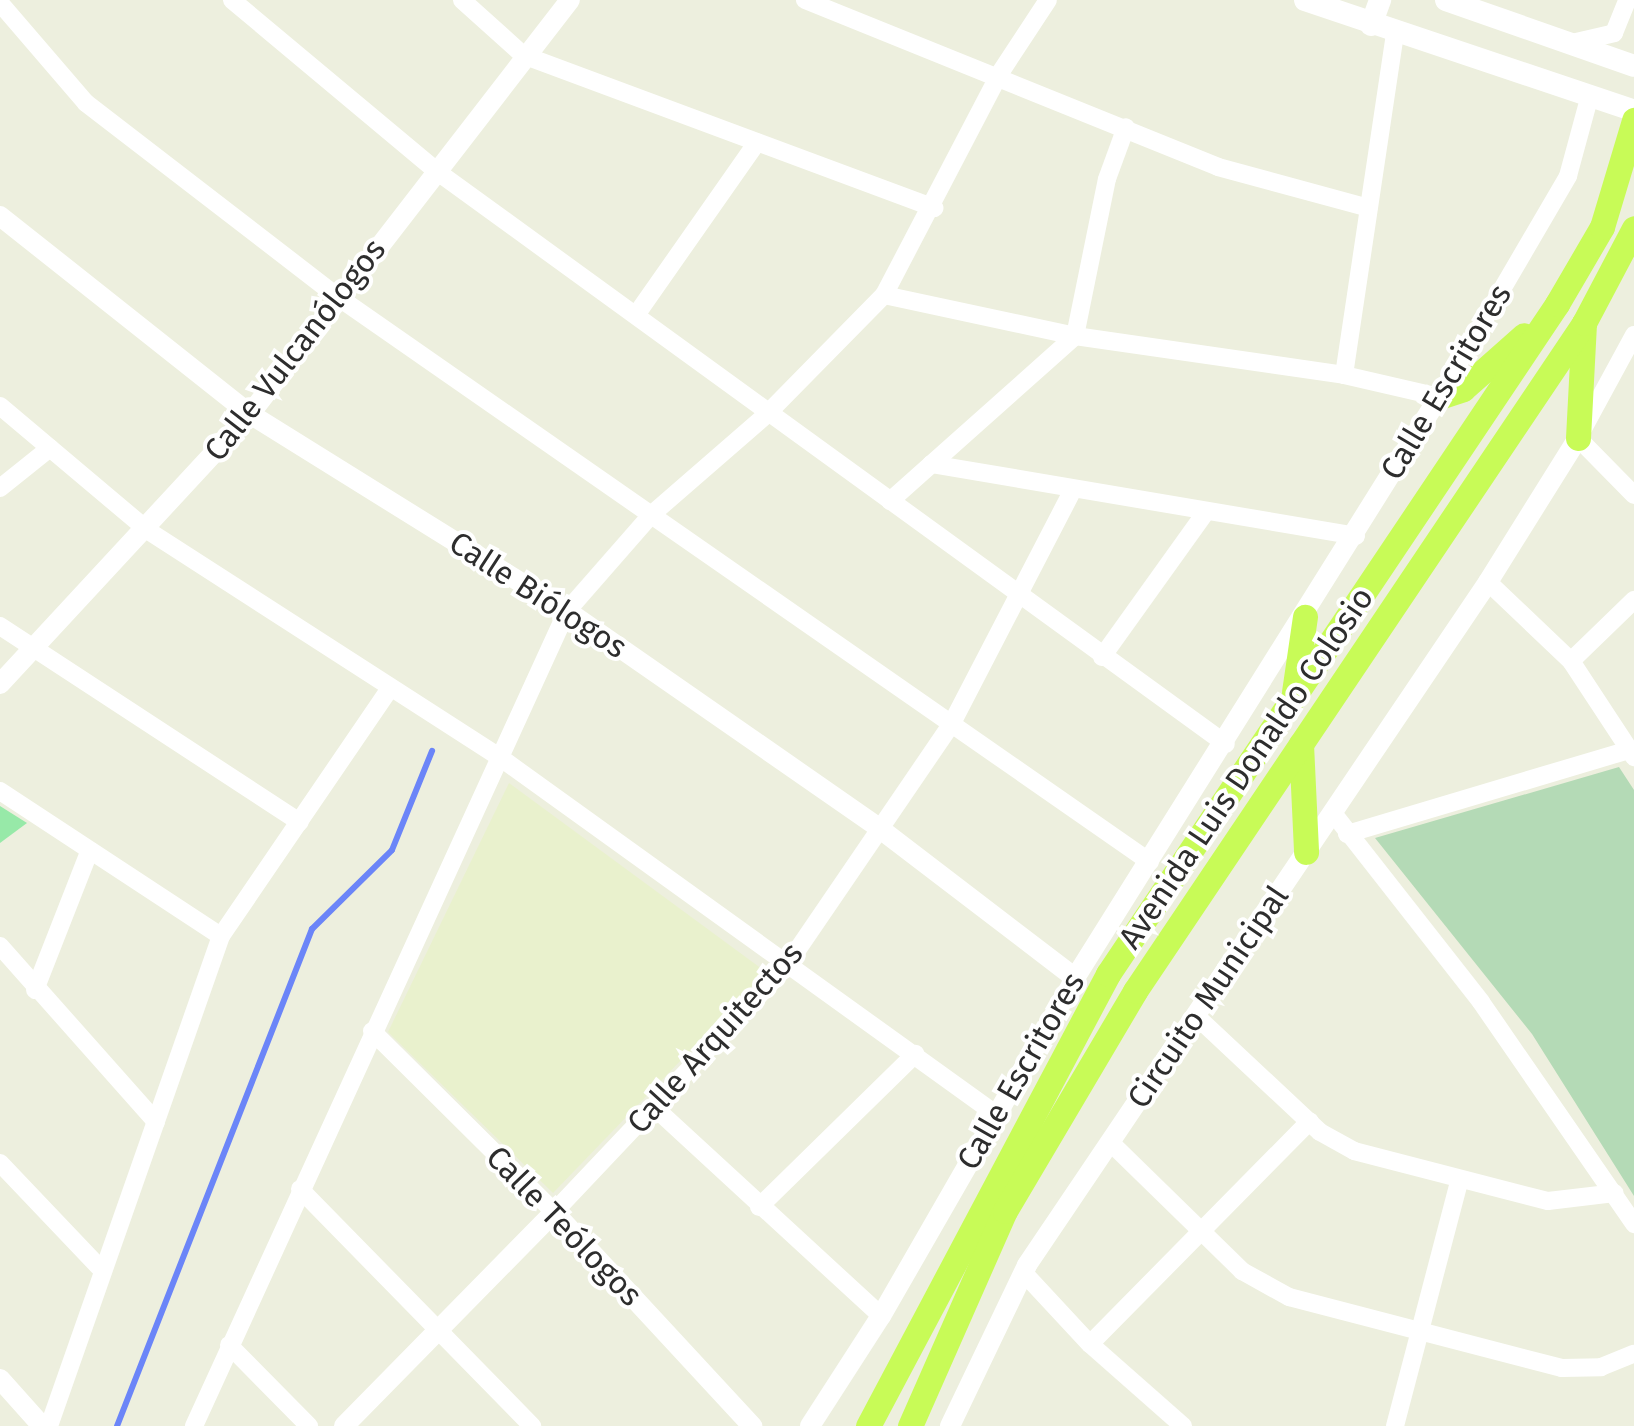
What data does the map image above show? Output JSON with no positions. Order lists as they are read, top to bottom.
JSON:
{
  "streets": {
    "main road": ["Avenida Luis Donaldo Colosio"],
    "street": [
      "Calle Vulcanólogos",
      "Calle Escritores",
      "Calle Biólogos",
      "Circuito Municipal",
      "Calle Arquitectos",
      "Calle Teólogos"
    ]
  },
  "crossings": [
    ["Calle Vulcanólogos", "Calle Biólogos"],
    ["Calle Escritores", "Calle Biólogos"],
    ["Calle Biólogos", "Calle Arquitectos"],
    ["Calle Arquitectos", "Calle Teólogos"]
  ]
}
